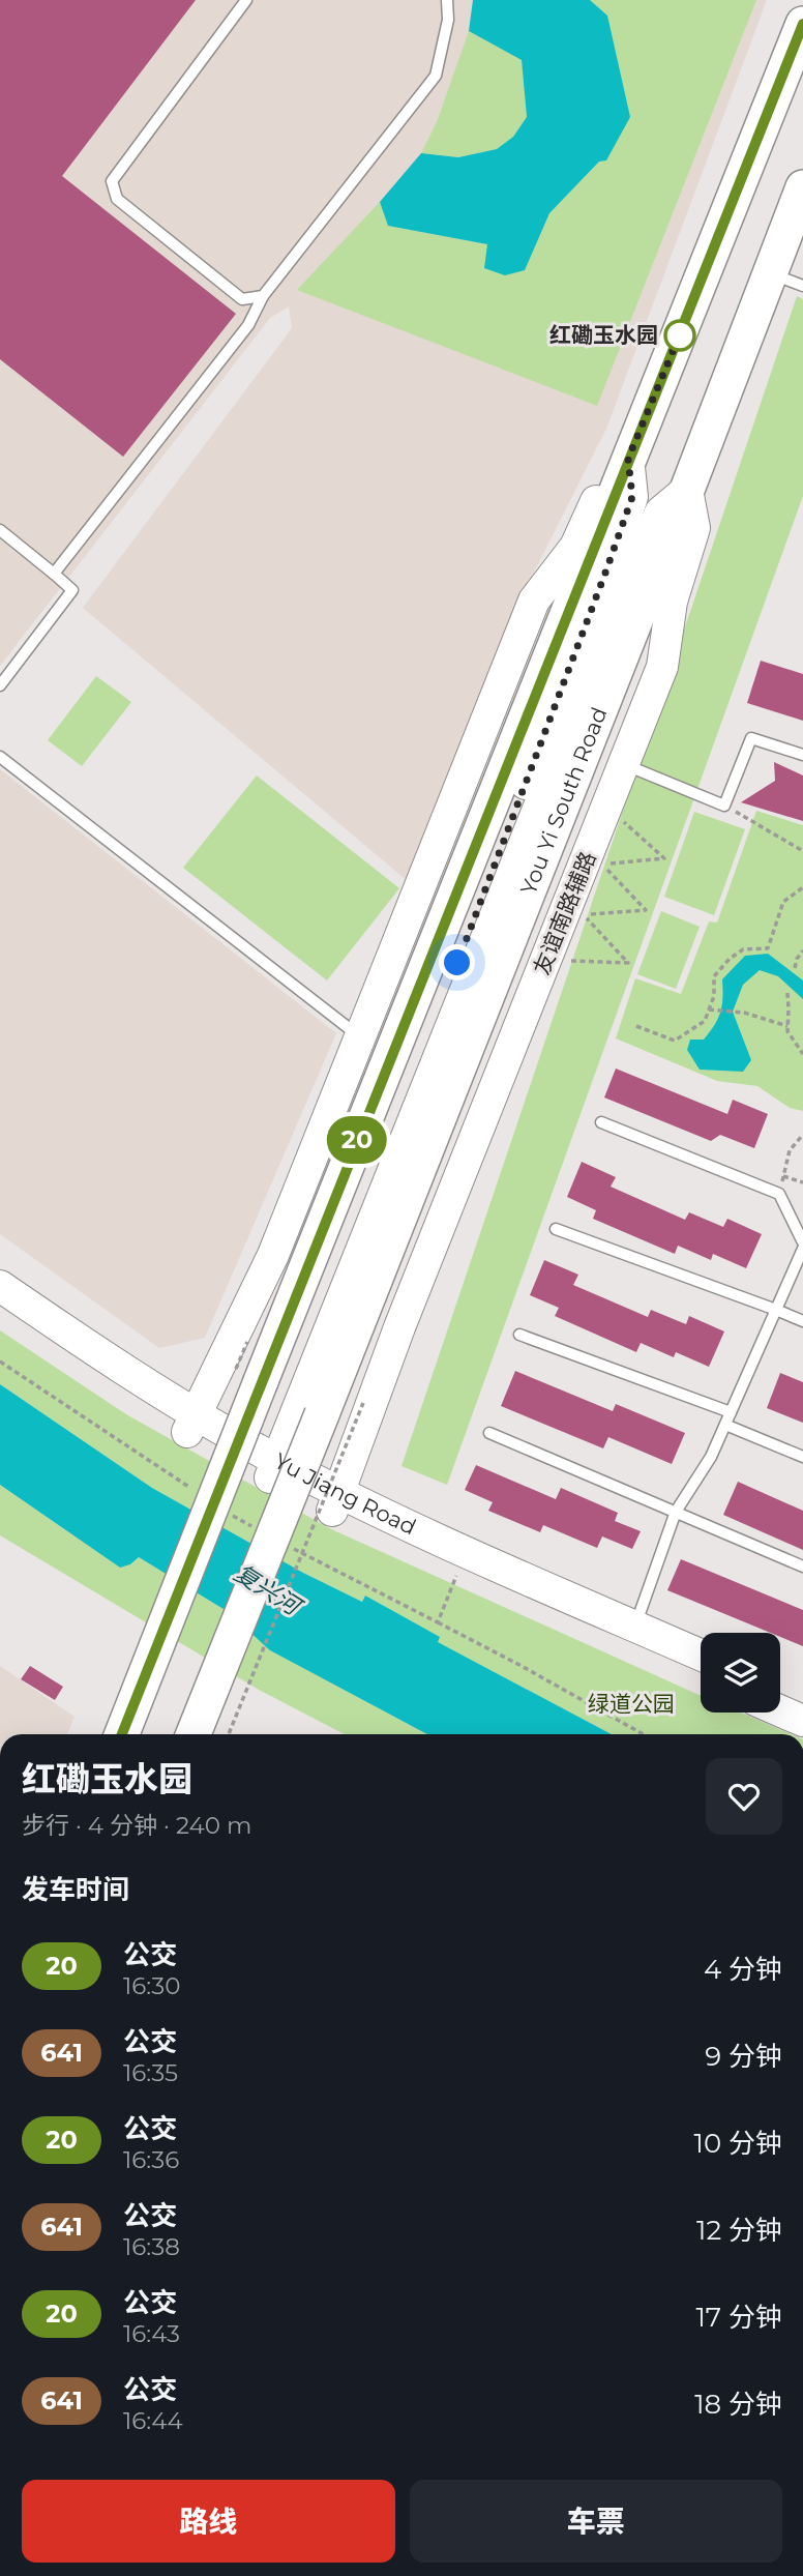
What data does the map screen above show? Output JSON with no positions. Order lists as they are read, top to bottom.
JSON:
{
  "streets": {
    "main road": ["You Yi South Road"],
    "street": ["友谊南路辅路", "Yu Jiang Road"]
  },
  "crossings": [
    ["You Yi South Road", "友谊南路辅路"],
    ["友谊南路辅路", "Yu Jiang Road"]
  ],
  "water": ["复兴河"],
  "parks": ["绿道公园"],
  "places": ["红磡玉水园"],
  "lines": ["bus line 20"],
  "page": {
    "on_map": "20",
    "heading": [
      ["红磡玉水园", "步行 · 4 分钟 · 240 m"],
      "发车时间"
    ],
    "list": [
      {
        "mark": "20",
        "name": "公交",
        "note": "16:30",
        "value": "4 分钟"
      },
      {
        "mark": "641",
        "name": "公交",
        "note": "16:35",
        "value": "9 分钟"
      },
      {
        "mark": "20",
        "name": "公交",
        "note": "16:36",
        "value": "10 分钟"
      },
      {
        "mark": "641",
        "name": "公交",
        "note": "16:38",
        "value": "12 分钟"
      },
      {
        "mark": "20",
        "name": "公交",
        "note": "16:43",
        "value": "17 分钟"
      },
      {
        "mark": "641",
        "name": "公交",
        "note": "16:44",
        "value": "18 分钟"
      }
    ],
    "buttons": ["路线", "车票"]
  }
}
